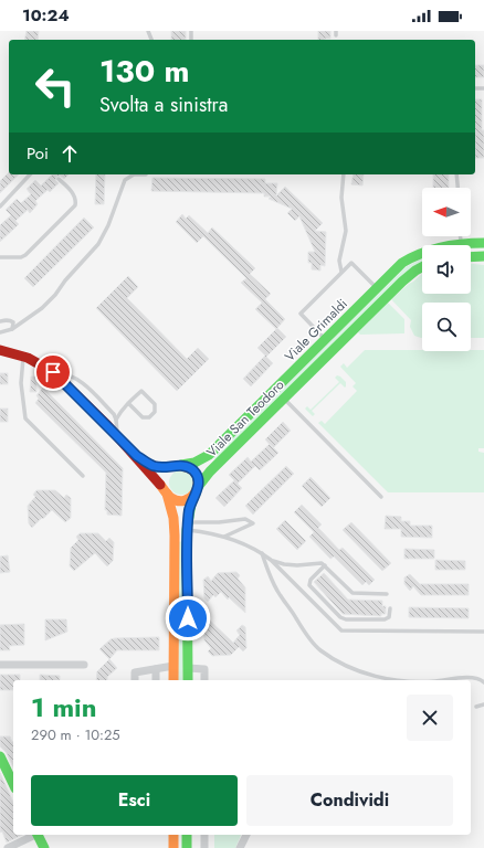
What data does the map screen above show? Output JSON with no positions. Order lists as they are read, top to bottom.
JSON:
{
  "streets": {
    "main road": ["Viale Grimaldi", "Viale San Teodoro"]
  },
  "crossings": [
    ["Viale Grimaldi", "Viale San Teodoro"]
  ],
  "north": "left",
  "page": {
    "status": "10:24",
    "turn": ["130 m", "Svolta a sinistra"],
    "then": "Poi",
    "heading": ["1 min", "290 m · 10:25"],
    "buttons": ["Esci", "Condividi"]
  }
}
